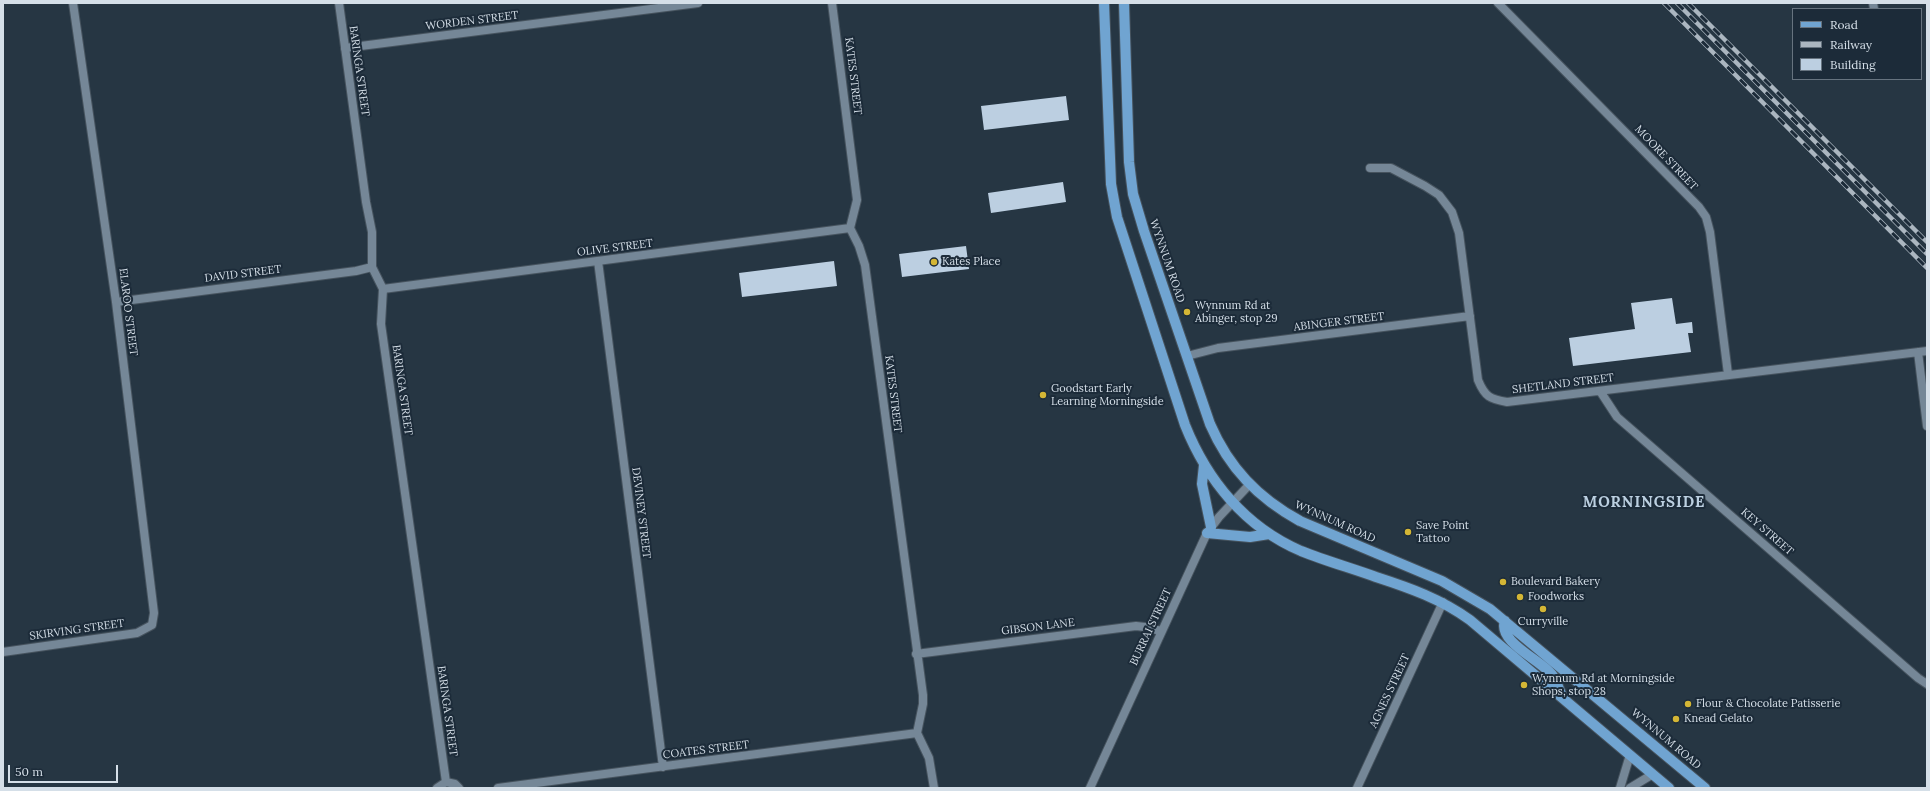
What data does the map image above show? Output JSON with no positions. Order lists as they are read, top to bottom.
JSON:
{
  "streets": {
    "main road": ["WYNNUM ROAD"],
    "street": [
      "WORDEN STREET",
      "BARINGA STREET",
      "KATES STREET",
      "MOORE STREET",
      "OLIVE STREET",
      "DAVID STREET",
      "ELAROO STREET",
      "ABINGER STREET",
      "SHETLAND STREET",
      "DEVINEY STREET",
      "KEY STREET",
      "GIBSON LANE",
      "BURRAI STREET",
      "SKIRVING STREET",
      "AGNES STREET",
      "COATES STREET"
    ]
  },
  "crossings": [
    ["WORDEN STREET", "BARINGA STREET"],
    ["BARINGA STREET", "OLIVE STREET"],
    ["BARINGA STREET", "DAVID STREET"],
    ["KATES STREET", "OLIVE STREET"],
    ["KATES STREET", "GIBSON LANE"],
    ["KATES STREET", "COATES STREET"],
    ["MOORE STREET", "SHETLAND STREET"],
    ["OLIVE STREET", "DEVINEY STREET"],
    ["WYNNUM ROAD", "ABINGER STREET"],
    ["WYNNUM ROAD", "BURRAI STREET"],
    ["DAVID STREET", "ELAROO STREET"],
    ["ELAROO STREET", "SKIRVING STREET"],
    ["ABINGER STREET", "SHETLAND STREET"],
    ["SHETLAND STREET", "KEY STREET"],
    ["DEVINEY STREET", "COATES STREET"],
    ["GIBSON LANE", "BURRAI STREET"]
  ],
  "districts": ["MORNINGSIDE"],
  "places": [
    "Kates Place",
    "Wynnum Rd at Abinger, stop 29",
    "Goodstart Early Learning Morningside",
    "Save Point Tattoo",
    "Boulevard Bakery",
    "Foodworks",
    "Curryville",
    "Wynnum Rd at Morningside Shops, stop 28",
    "Flour & Chocolate Patisserie",
    "Knead Gelato"
  ],
  "legend": ["Road", "Railway", "Building"],
  "scale_bar": "50 m"
}
